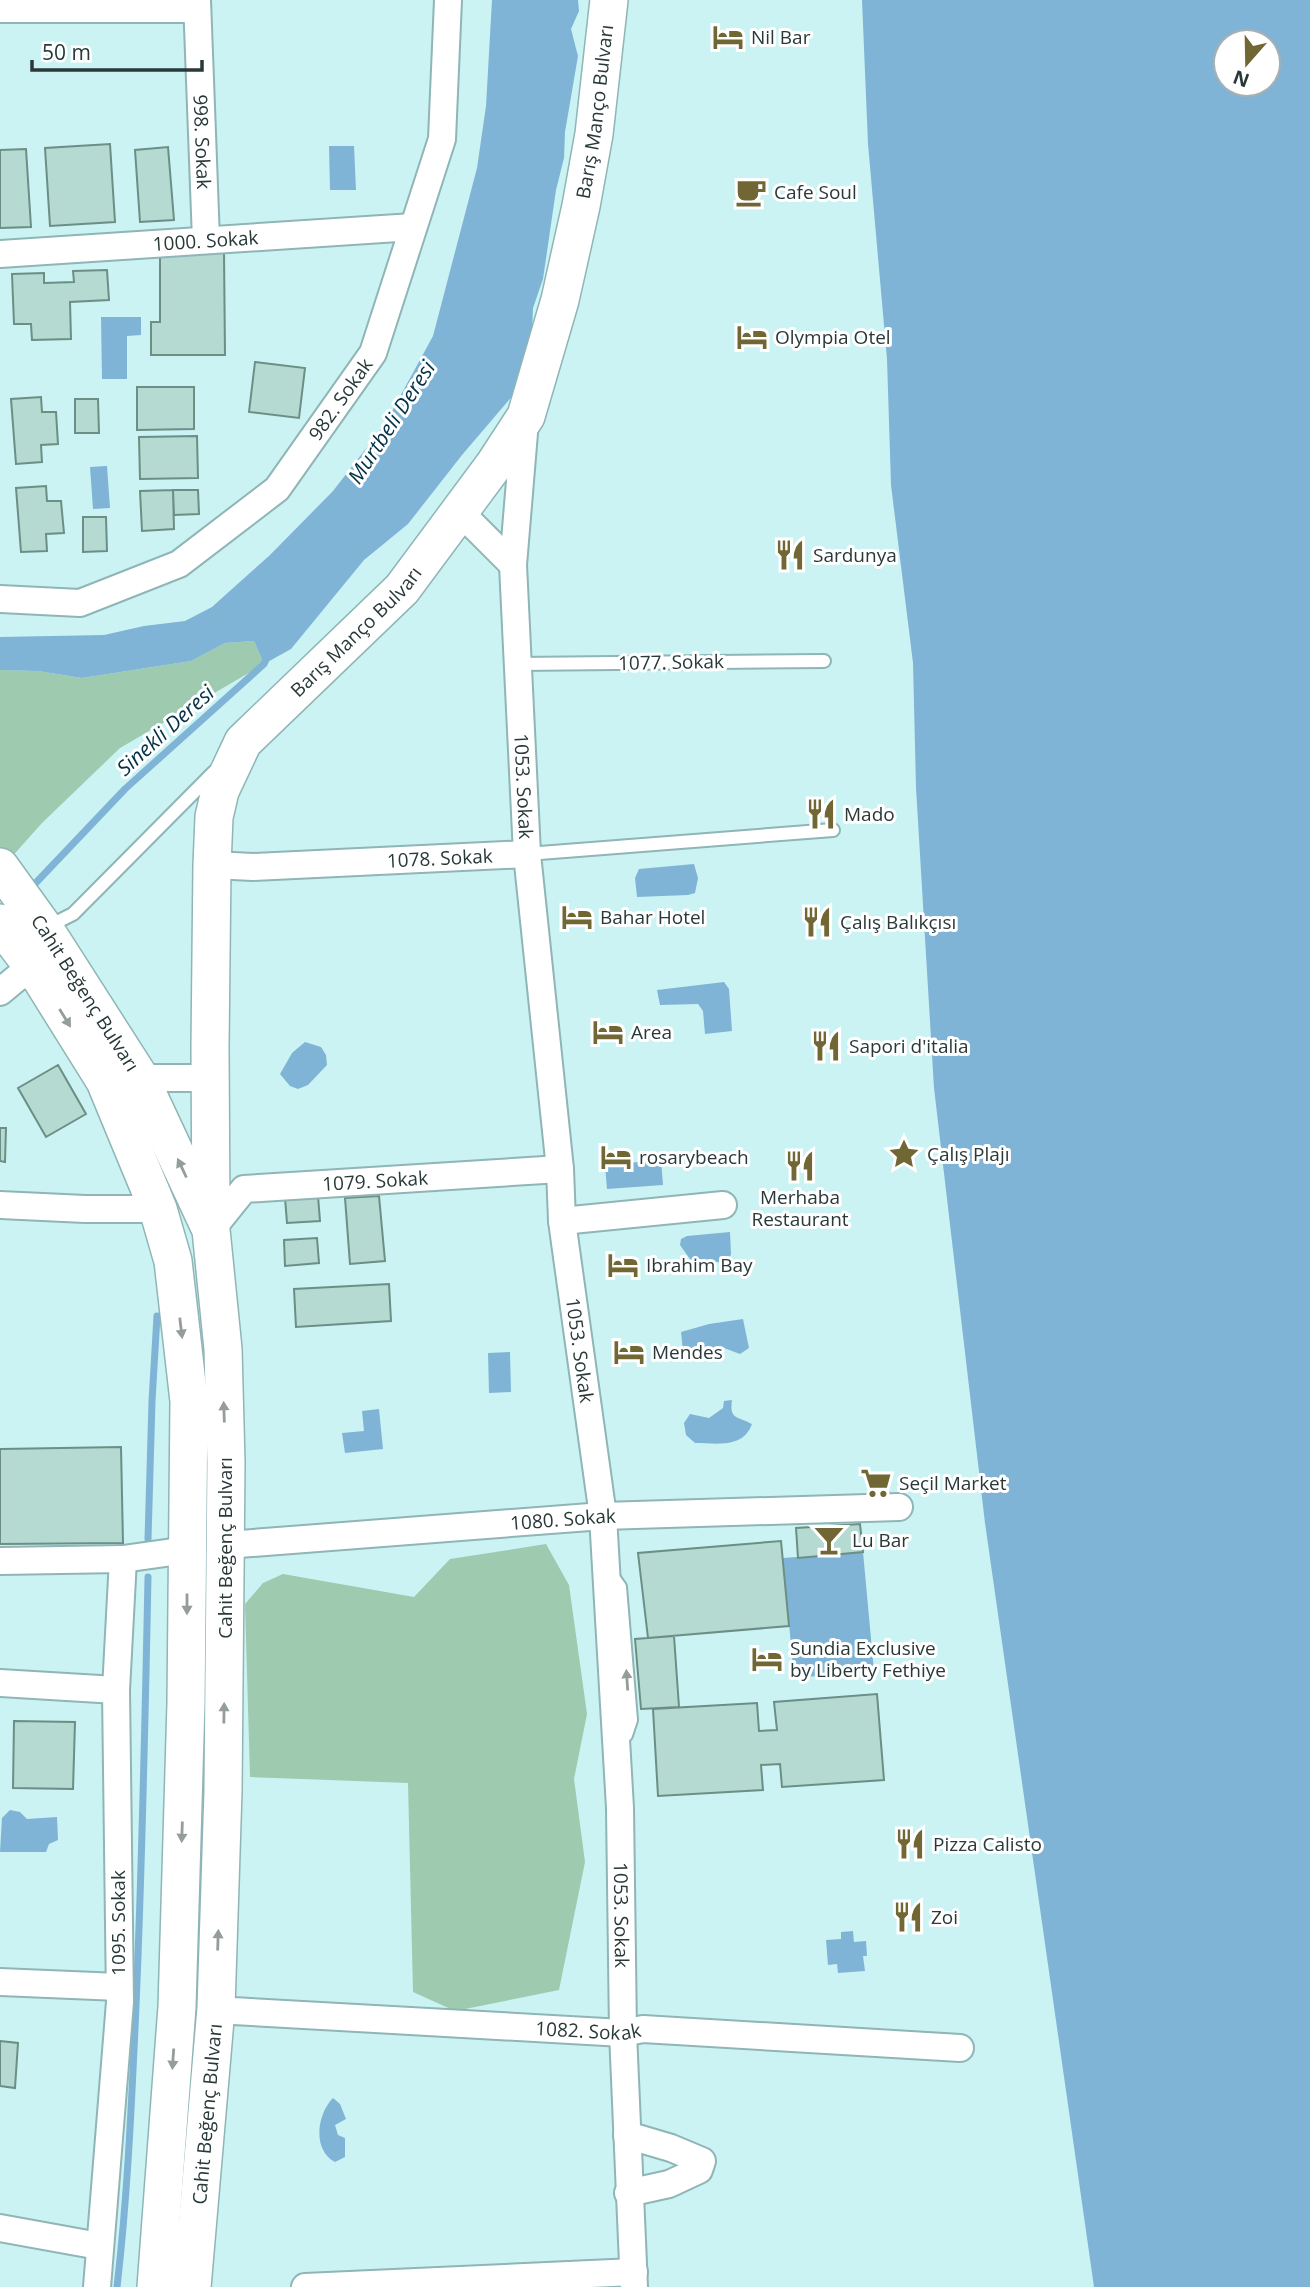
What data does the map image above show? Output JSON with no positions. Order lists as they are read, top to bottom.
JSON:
{
  "streets": {
    "main road": ["Barış Manço Bulvarı", "Cahit Beğenç Bulvarı"],
    "street": [
      "998. Sokak",
      "1000. Sokak",
      "982. Sokak",
      "1053. Sokak",
      "1078. Sokak",
      "1079. Sokak",
      "1080. Sokak",
      "1095. Sokak",
      "1082. Sokak"
    ],
    "lane": ["1077. Sokak"]
  },
  "crossings": [
    ["Barış Manço Bulvarı", "1053. Sokak"],
    ["Barış Manço Bulvarı", "1078. Sokak"],
    ["Barış Manço Bulvarı", "Cahit Beğenç Bulvarı"],
    ["Barış Manço Bulvarı", "1079. Sokak"],
    ["998. Sokak", "1000. Sokak"],
    ["1000. Sokak", "982. Sokak"],
    ["1077. Sokak", "1053. Sokak"],
    ["1053. Sokak", "1078. Sokak"],
    ["1053. Sokak", "1079. Sokak"],
    ["1053. Sokak", "1080. Sokak"],
    ["1053. Sokak", "1082. Sokak"],
    ["Cahit Beğenç Bulvarı", "1079. Sokak"],
    ["Cahit Beğenç Bulvarı", "1080. Sokak"],
    ["Cahit Beğenç Bulvarı", "1082. Sokak"]
  ],
  "water": ["Murtbeli Deresi", "Sinekli Deresi"],
  "places": {
    "hotel": [
      "Nil Bar",
      "Olympia Otel",
      "Bahar Hotel",
      "Area",
      "rosarybeach",
      "Ibrahim Bay",
      "Mendes",
      "Sundia Exclusive by Liberty Fethiye"
    ],
    "cafe": ["Cafe Soul"],
    "restaurant": [
      "Sardunya",
      "Mado",
      "Çalış Balıkçısı",
      "Sapori d'italia",
      "Merhaba Restaurant",
      "Pizza Calisto",
      "Zoi"
    ],
    "place": ["Çalış Plajı"],
    "supermarket": ["Seçil Market"],
    "bar": ["Lu Bar"]
  },
  "scale_bar": "50 m",
  "north": "bottom"
}
